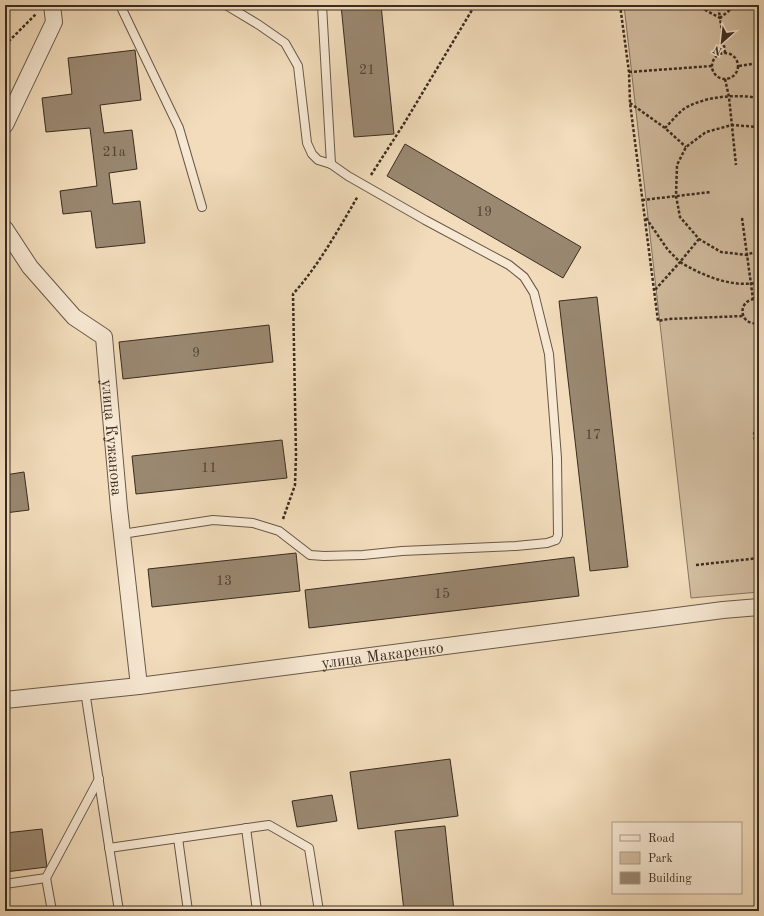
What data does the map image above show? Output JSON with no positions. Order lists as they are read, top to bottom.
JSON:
{
  "streets": {
    "street": ["улица Кужанова", "улица Макаренко"]
  },
  "crossings": [
    ["улица Кужанова", "улица Макаренко"]
  ],
  "house_numbers": [
    "21",
    "21а",
    "19",
    "9",
    "17",
    "11",
    "13",
    "15"
  ],
  "legend": ["Road", "Park", "Building"],
  "north": "bottom left"
}
